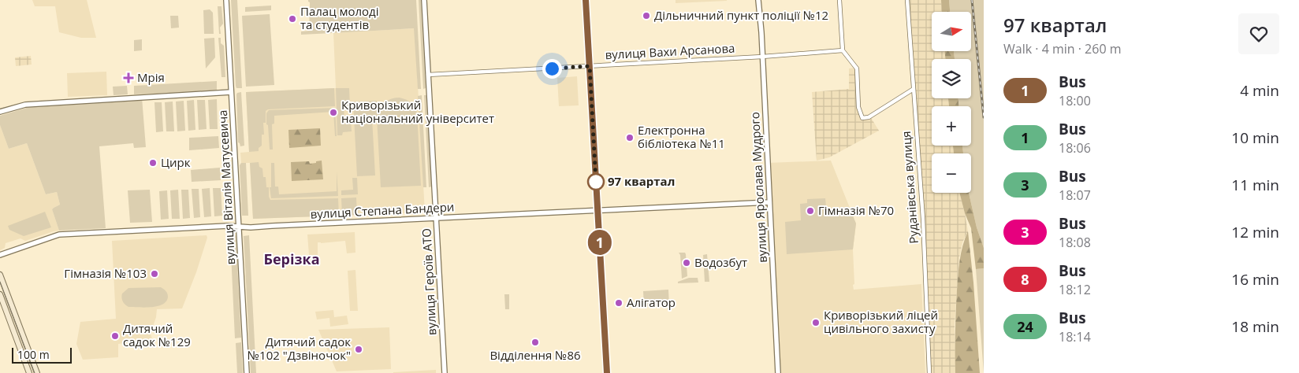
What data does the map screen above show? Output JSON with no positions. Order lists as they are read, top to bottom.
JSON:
{
  "streets": {
    "street": [
      "вулиця Вахи Арсанова",
      "вулиця Віталія Матусевича",
      "вулиця Ярослава Мудрого",
      "Руданівська вулиця",
      "вулиця Степана Бандери",
      "вулиця Героїв АТО"
    ]
  },
  "crossings": [
    ["вулиця Вахи Арсанова", "вулиця Ярослава Мудрого"],
    ["вулиця Вахи Арсанова", "вулиця Героїв АТО"],
    ["вулиця Віталія Матусевича", "вулиця Степана Бандери"],
    ["вулиця Ярослава Мудрого", "вулиця Степана Бандери"],
    ["вулиця Степана Бандери", "вулиця Героїв АТО"]
  ],
  "districts": ["Берізка"],
  "places": {
    "other": [
      "Дільничний пункт поліції №12",
      "Палац молоді та студентів",
      "Криворізький національний університет",
      "Електронна бібліотека №11",
      "Цирк",
      "97 квартал",
      "Гімназія №70",
      "Водозбут",
      "Гімназія №103",
      "Алігатор",
      "Криворізький ліцей цивільного захисту",
      "Дитячий садок №129",
      "Відділення №86",
      "Дитячий садок №102 \"Дзвіночок\""
    ],
    "health": ["Мрія"]
  },
  "lines": ["bus line 1"],
  "scale_bar": "100 m",
  "north": "right",
  "page": {
    "on_map": "1",
    "heading": ["97 квартал", "Walk · 4 min · 260 m"],
    "map_buttons": ["+", "−"],
    "list": [
      {
        "mark": "1",
        "name": "Bus",
        "note": "18:00",
        "value": "4 min"
      },
      {
        "mark": "1",
        "name": "Bus",
        "note": "18:06",
        "value": "10 min"
      },
      {
        "mark": "3",
        "name": "Bus",
        "note": "18:07",
        "value": "11 min"
      },
      {
        "mark": "3",
        "name": "Bus",
        "note": "18:08",
        "value": "12 min"
      },
      {
        "mark": "8",
        "name": "Bus",
        "note": "18:12",
        "value": "16 min"
      },
      {
        "mark": "24",
        "name": "Bus",
        "note": "18:14",
        "value": "18 min"
      }
    ],
    "scale": "100 m"
  }
}
